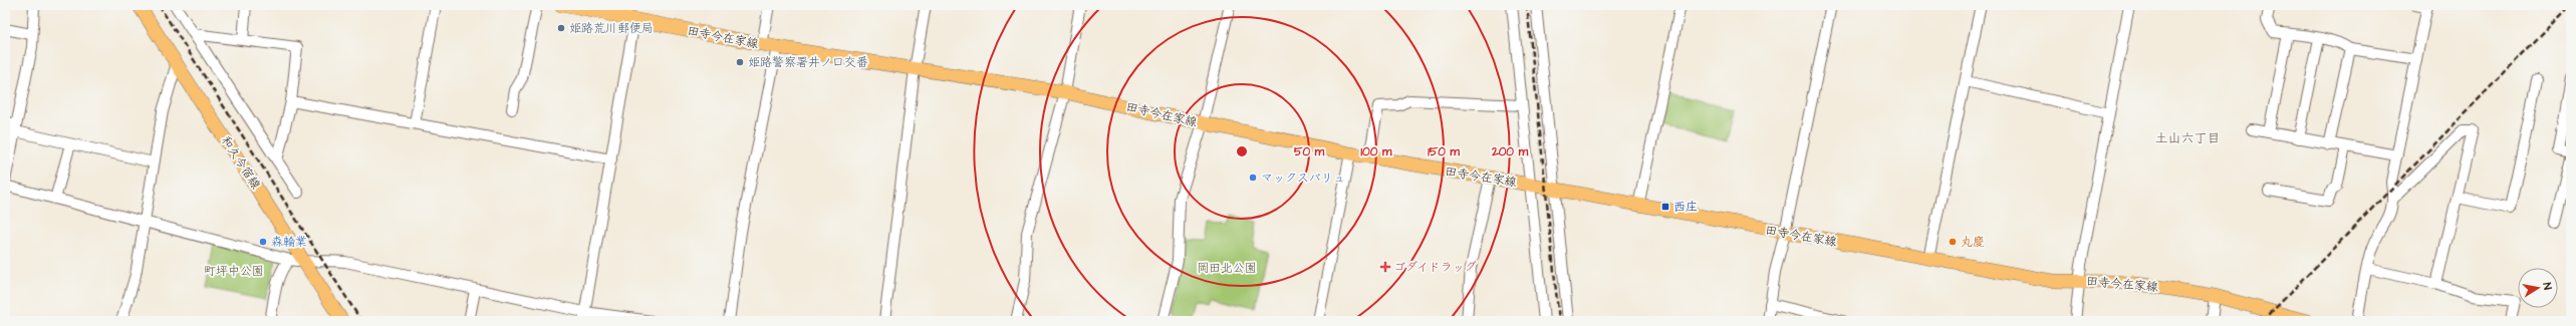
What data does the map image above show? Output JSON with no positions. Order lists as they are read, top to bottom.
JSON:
{
  "streets": {
    "main road": ["田寺今在家線", "和久今宿線"]
  },
  "districts": ["土山六丁目"],
  "parks": ["岡田北公園", "町坪中公園"],
  "places": {
    "other": [
      "姫路荒川郵便局",
      "姫路警察署井ノ口交番",
      "マックスバリュ",
      "森輪業",
      "丸慶"
    ],
    "transit": ["西庄"],
    "health": ["ゴダイドラッグ"]
  },
  "north": "right",
  "rings": [
    "50 m",
    "100 m",
    "150 m",
    "200 m"
  ]
}
